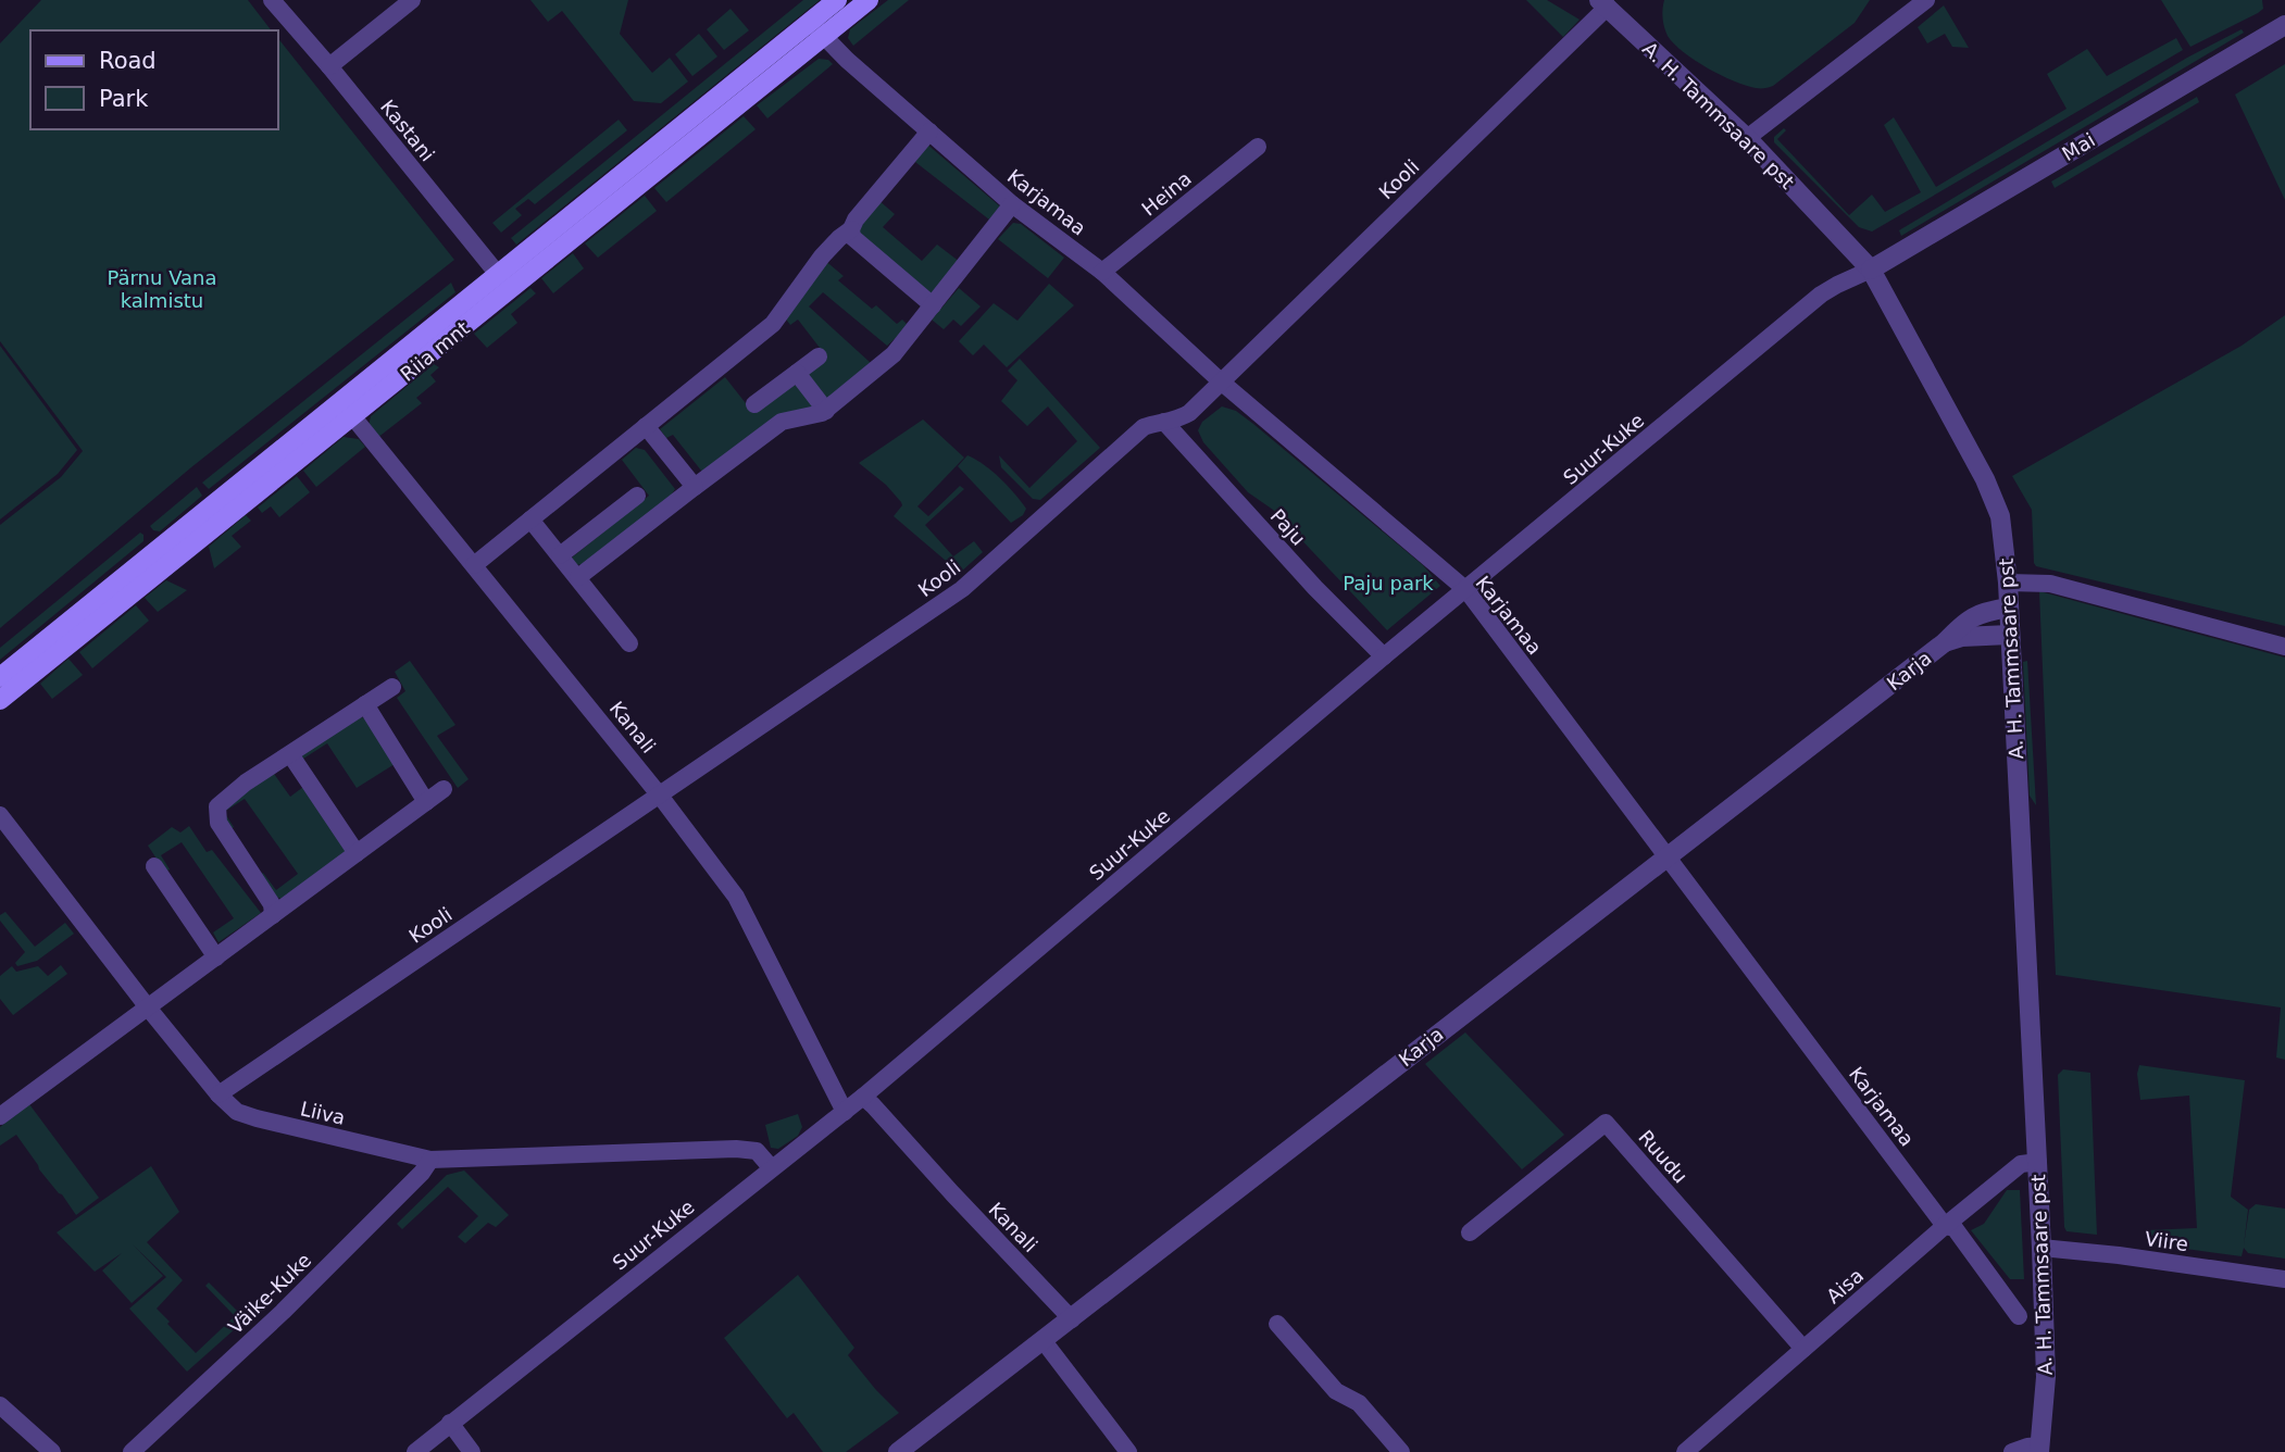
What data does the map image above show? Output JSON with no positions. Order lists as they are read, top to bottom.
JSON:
{
  "streets": {
    "main road": ["Riia mnt"],
    "street": [
      "A. H. Tammsaare pst",
      "Kastani",
      "Mai",
      "Kooli",
      "Heina",
      "Karjamaa",
      "Suur-Kuke",
      "Paju",
      "Karja",
      "Kanali",
      "Liiva",
      "Ruudu",
      "Viire",
      "Aisa",
      "Väike-Kuke"
    ]
  },
  "crossings": [
    ["A. H. Tammsaare pst", "Mai"],
    ["A. H. Tammsaare pst", "Kooli"],
    ["A. H. Tammsaare pst", "Suur-Kuke"],
    ["A. H. Tammsaare pst", "Karja"],
    ["A. H. Tammsaare pst", "Viire"],
    ["A. H. Tammsaare pst", "Aisa"],
    ["Kastani", "Riia mnt"],
    ["Mai", "Suur-Kuke"],
    ["Kooli", "Karjamaa"],
    ["Kooli", "Paju"],
    ["Kooli", "Kanali"],
    ["Kooli", "Liiva"],
    ["Heina", "Karjamaa"],
    ["Karjamaa", "Riia mnt"],
    ["Karjamaa", "Suur-Kuke"],
    ["Karjamaa", "Karja"],
    ["Karjamaa", "Aisa"],
    ["Riia mnt", "Kanali"],
    ["Suur-Kuke", "Paju"],
    ["Suur-Kuke", "Kanali"],
    ["Suur-Kuke", "Liiva"],
    ["Karja", "Kanali"],
    ["Liiva", "Väike-Kuke"],
    ["Ruudu", "Aisa"]
  ],
  "parks": ["Pärnu Vana kalmistu", "Paju park"],
  "legend": ["Road", "Park"]
}
